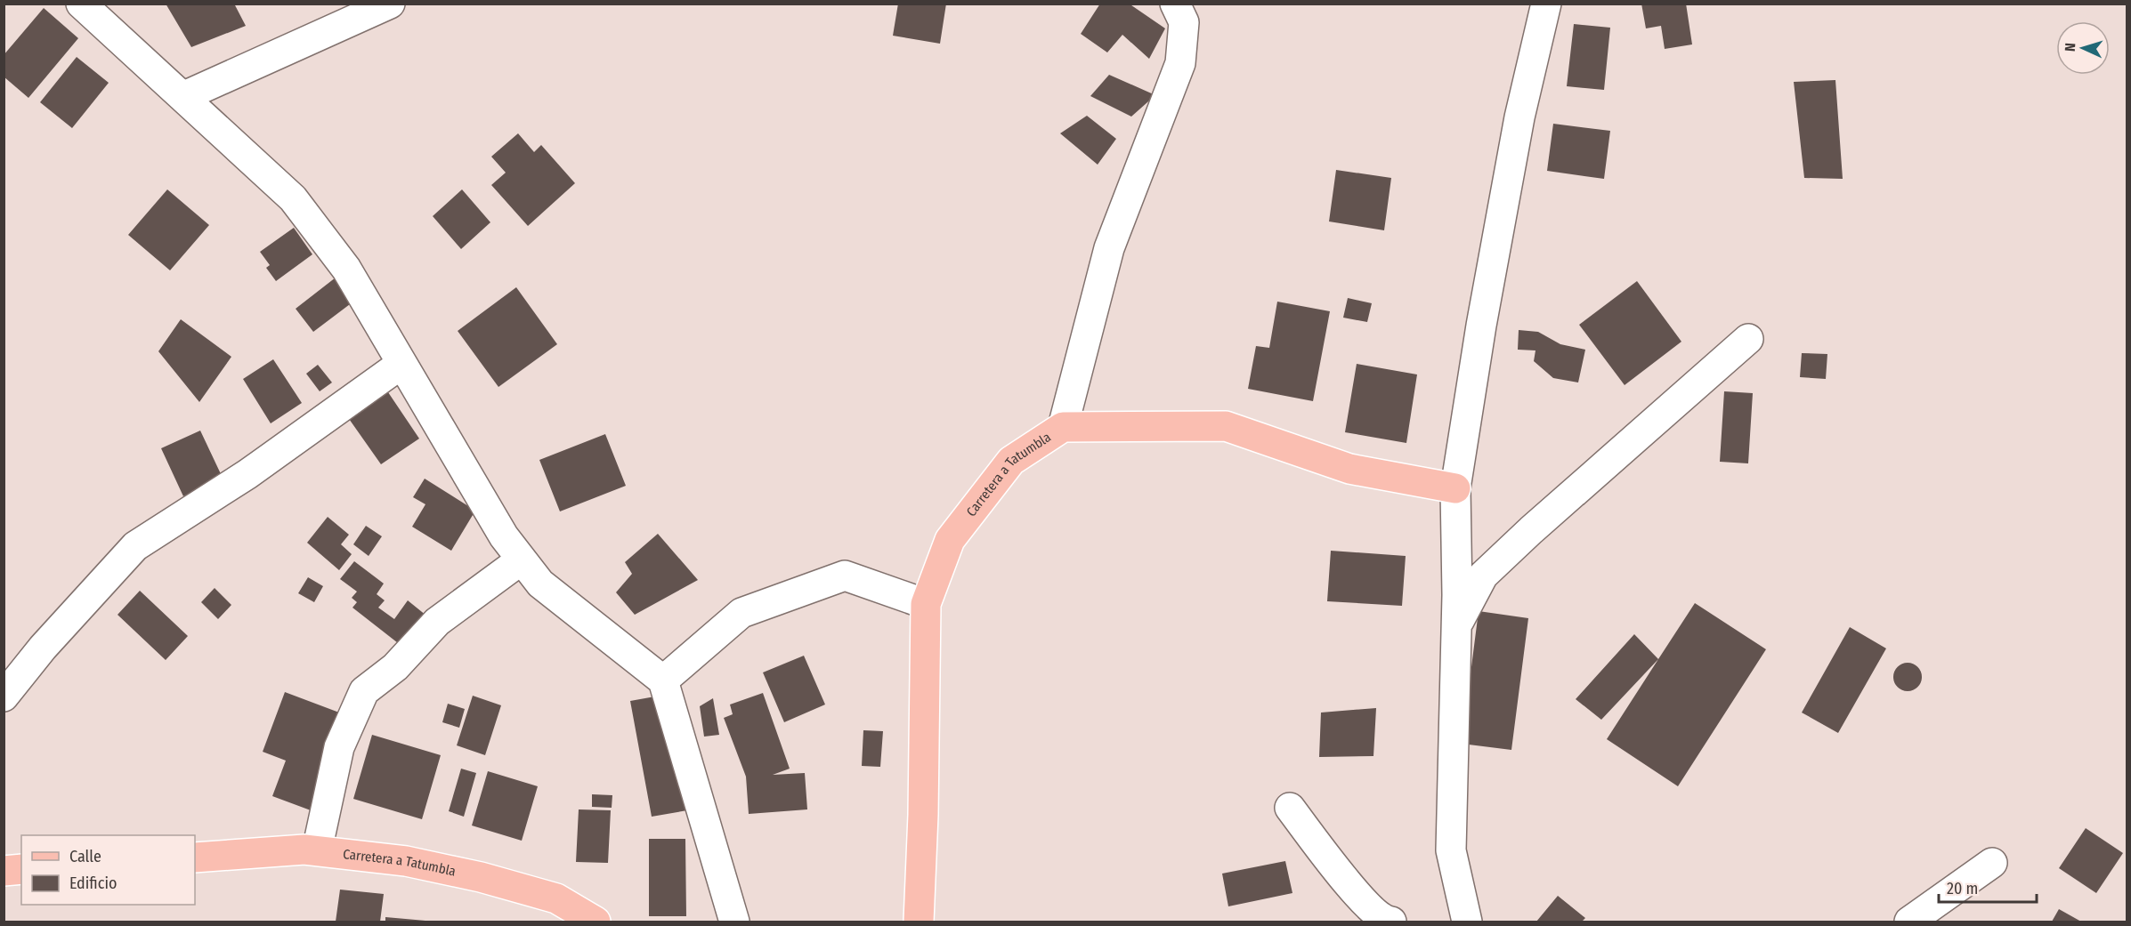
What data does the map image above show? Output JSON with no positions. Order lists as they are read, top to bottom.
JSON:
{
  "streets": {
    "main road": ["Carretera a Tatumbla"]
  },
  "legend": ["Calle", "Edificio"],
  "scale_bar": "20 m",
  "north": "left"
}
